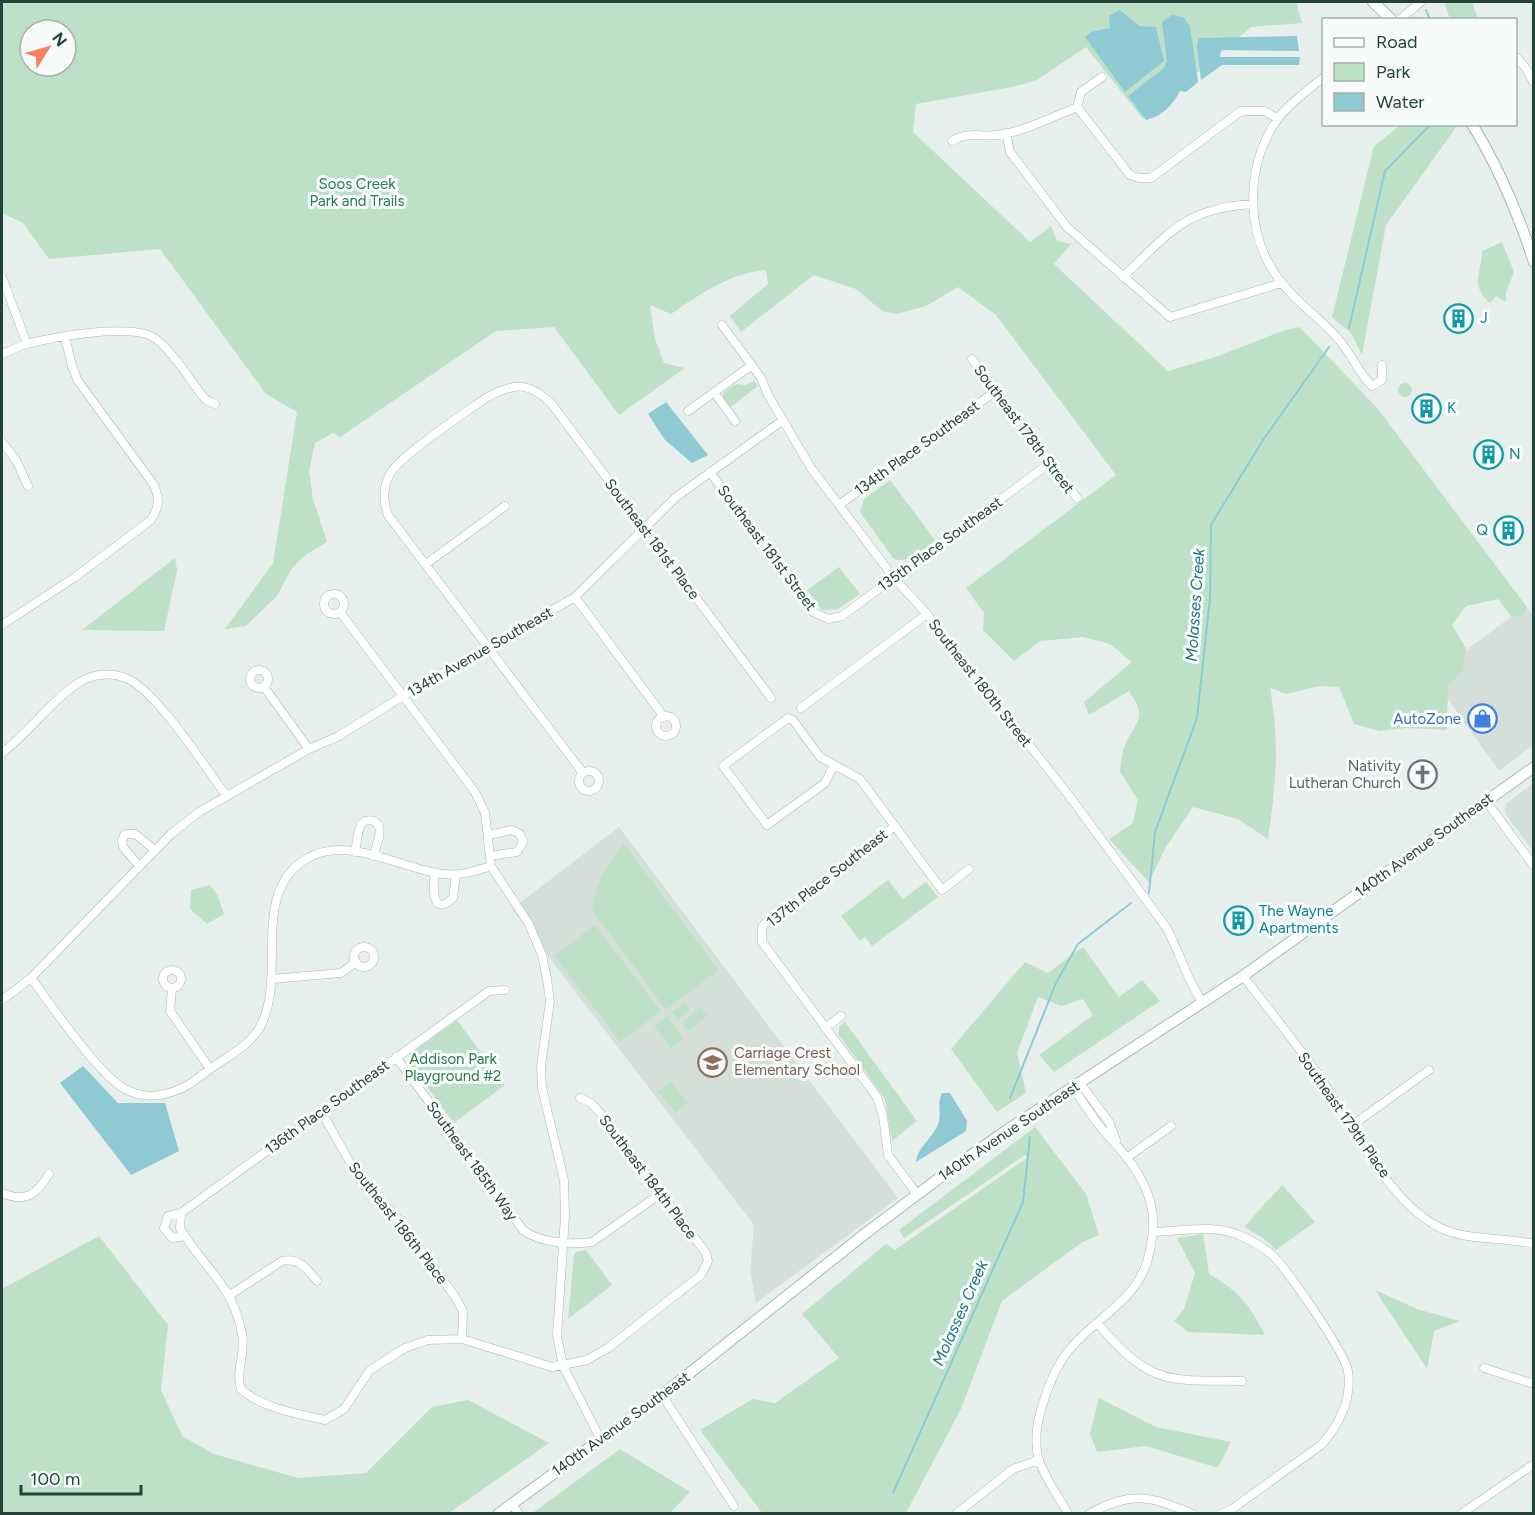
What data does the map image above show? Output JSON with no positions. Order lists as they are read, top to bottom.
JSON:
{
  "streets": {
    "main road": ["140th Avenue Southeast"],
    "street": [
      "Southeast 178th Street",
      "134th Place Southeast",
      "Southeast 181st Place",
      "135th Place Southeast",
      "Southeast 181st Street",
      "134th Avenue Southeast",
      "Southeast 180th Street",
      "137th Place Southeast",
      "136th Place Southeast",
      "Southeast 179th Place",
      "Southeast 185th Way",
      "Southeast 184th Place",
      "Southeast 186th Place"
    ]
  },
  "crossings": [
    ["Southeast 178th Street", "134th Place Southeast"],
    ["Southeast 178th Street", "135th Place Southeast"],
    ["134th Place Southeast", "Southeast 180th Street"],
    ["Southeast 181st Place", "134th Avenue Southeast"],
    ["135th Place Southeast", "Southeast 181st Street"],
    ["135th Place Southeast", "Southeast 180th Street"],
    ["Southeast 181st Street", "134th Avenue Southeast"],
    ["134th Avenue Southeast", "Southeast 180th Street"],
    ["Southeast 180th Street", "140th Avenue Southeast"],
    ["140th Avenue Southeast", "Southeast 179th Place"],
    ["136th Place Southeast", "Southeast 185th Way"],
    ["136th Place Southeast", "Southeast 186th Place"],
    ["Southeast 185th Way", "Southeast 184th Place"]
  ],
  "water": ["Molasses Creek"],
  "parks": ["Soos Creek Park and Trails", "Addison Park Playground #2"],
  "places": {
    "building": [
      "J",
      "K",
      "N",
      "Q",
      "The Wayne Apartments"
    ],
    "shop": ["AutoZone"],
    "church": ["Nativity Lutheran Church"],
    "school or university": ["Carriage Crest Elementary School"]
  },
  "legend": ["Road", "Park", "Water"],
  "scale_bar": "100 m",
  "north": "top right"
}
